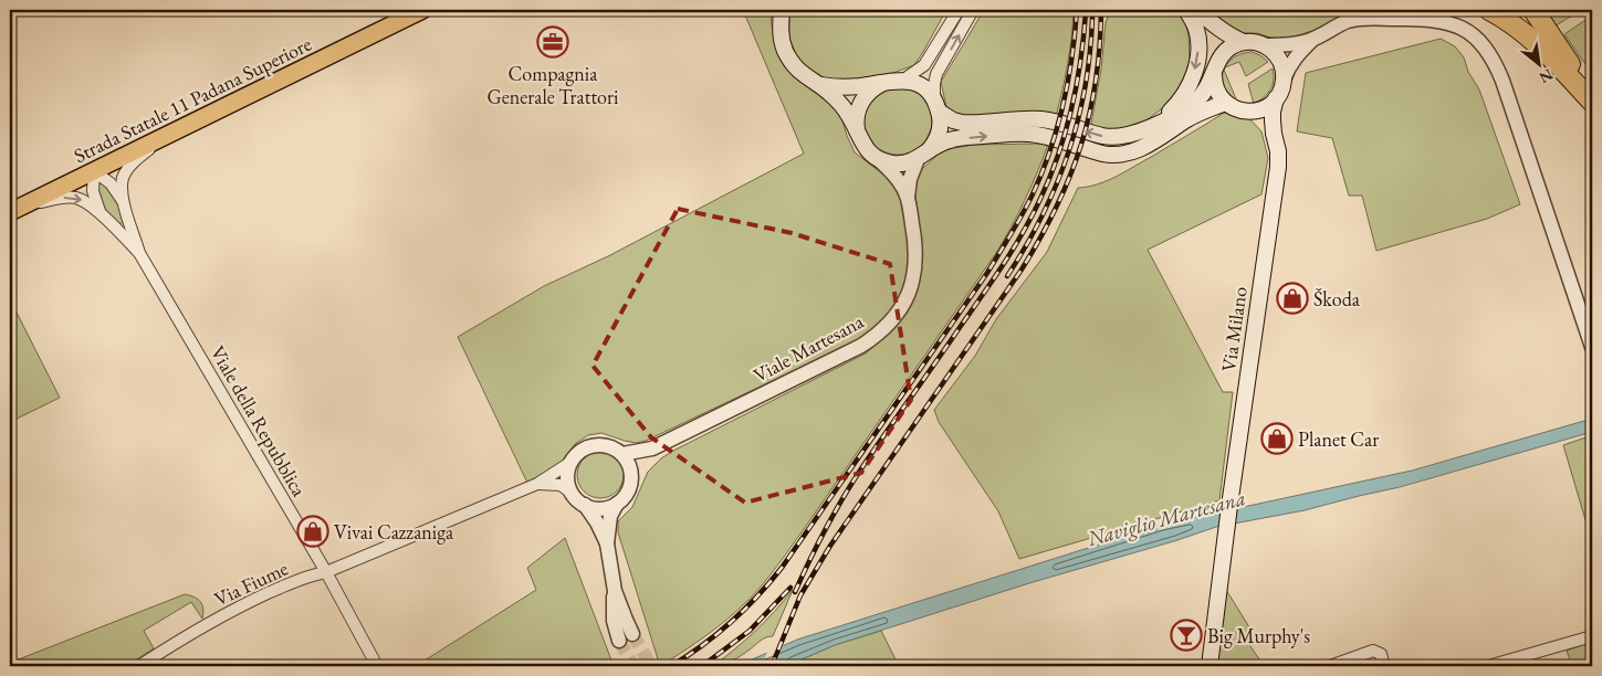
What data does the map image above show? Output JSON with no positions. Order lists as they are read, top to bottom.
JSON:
{
  "streets": {
    "main road": ["Strada Statale 11 Padana Superiore", "Via Milano"],
    "street": ["Viale Martesana", "Viale della Repubblica", "Via Fiume"]
  },
  "crossings": [
    ["Strada Statale 11 Padana Superiore", "Viale della Repubblica"],
    ["Viale Martesana", "Via Fiume"],
    ["Viale della Repubblica", "Via Fiume"]
  ],
  "water": ["Naviglio Martesana"],
  "places": {
    "office": ["Compagnia Generale Trattori"],
    "shop": ["Škoda", "Planet Car", "Vivai Cazzaniga"],
    "bar": ["Big Murphy's"]
  },
  "north": "bottom right"
}
